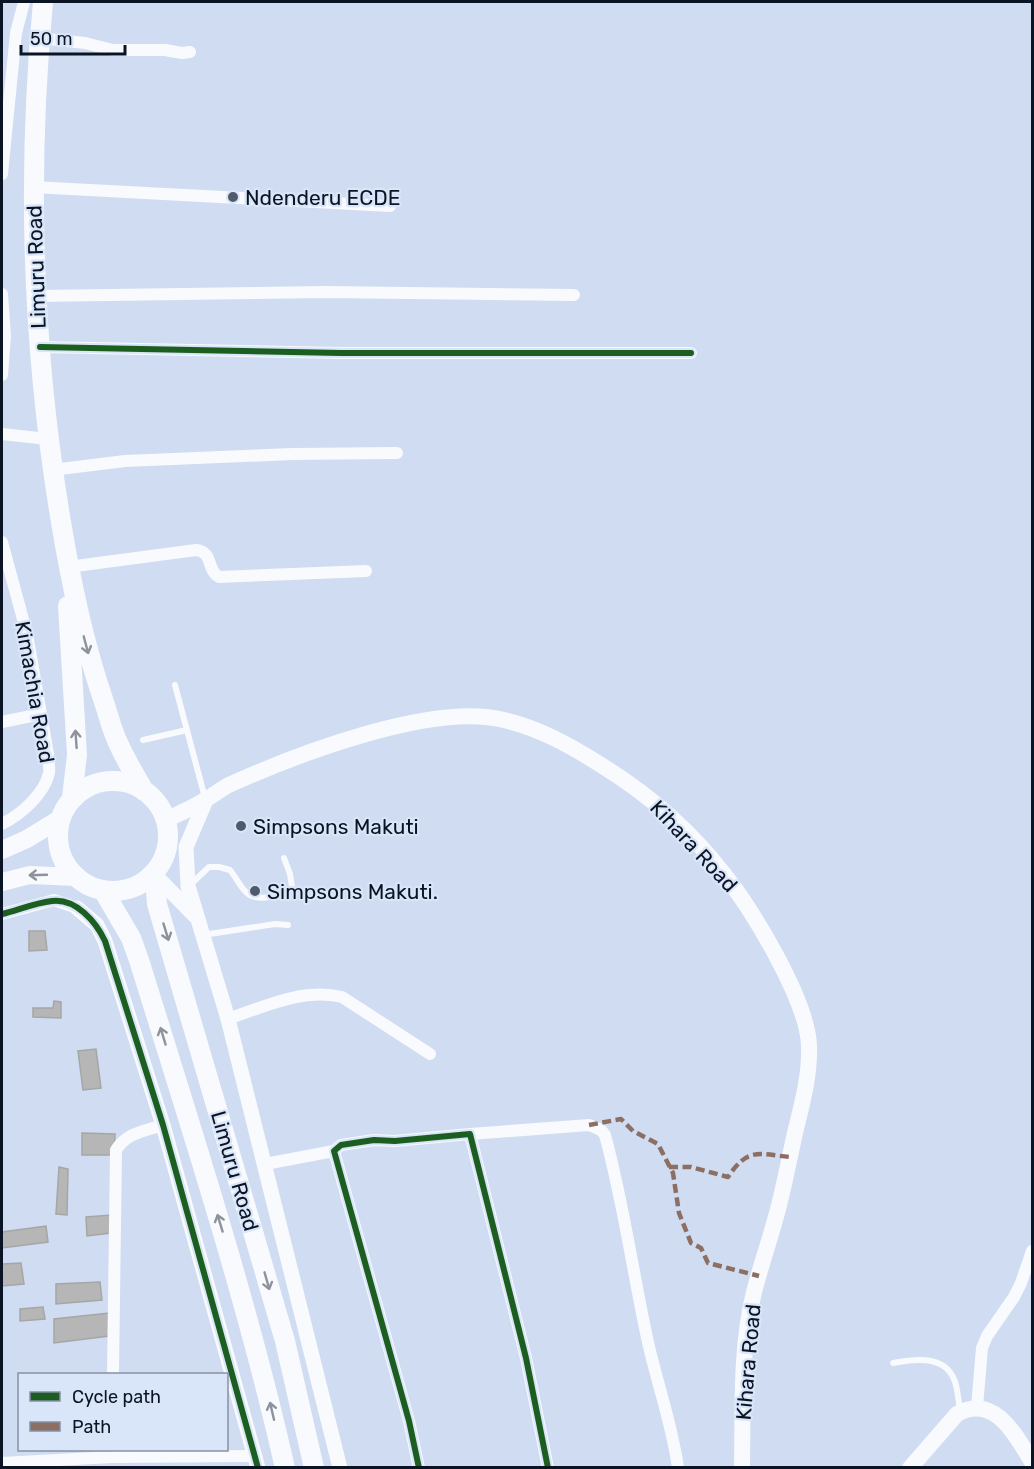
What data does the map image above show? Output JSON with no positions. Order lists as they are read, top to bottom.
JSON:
{
  "streets": {
    "highway": ["Limuru Road"],
    "main road": ["Kihara Road"],
    "street": ["Kimachia Road"]
  },
  "crossings": [
    ["Limuru Road", "Kihara Road"]
  ],
  "places": ["Ndenderu ECDE", "Simpsons Makuti", "Simpsons Makuti."],
  "legend": ["Cycle path", "Path"],
  "scale_bar": "50 m"
}
